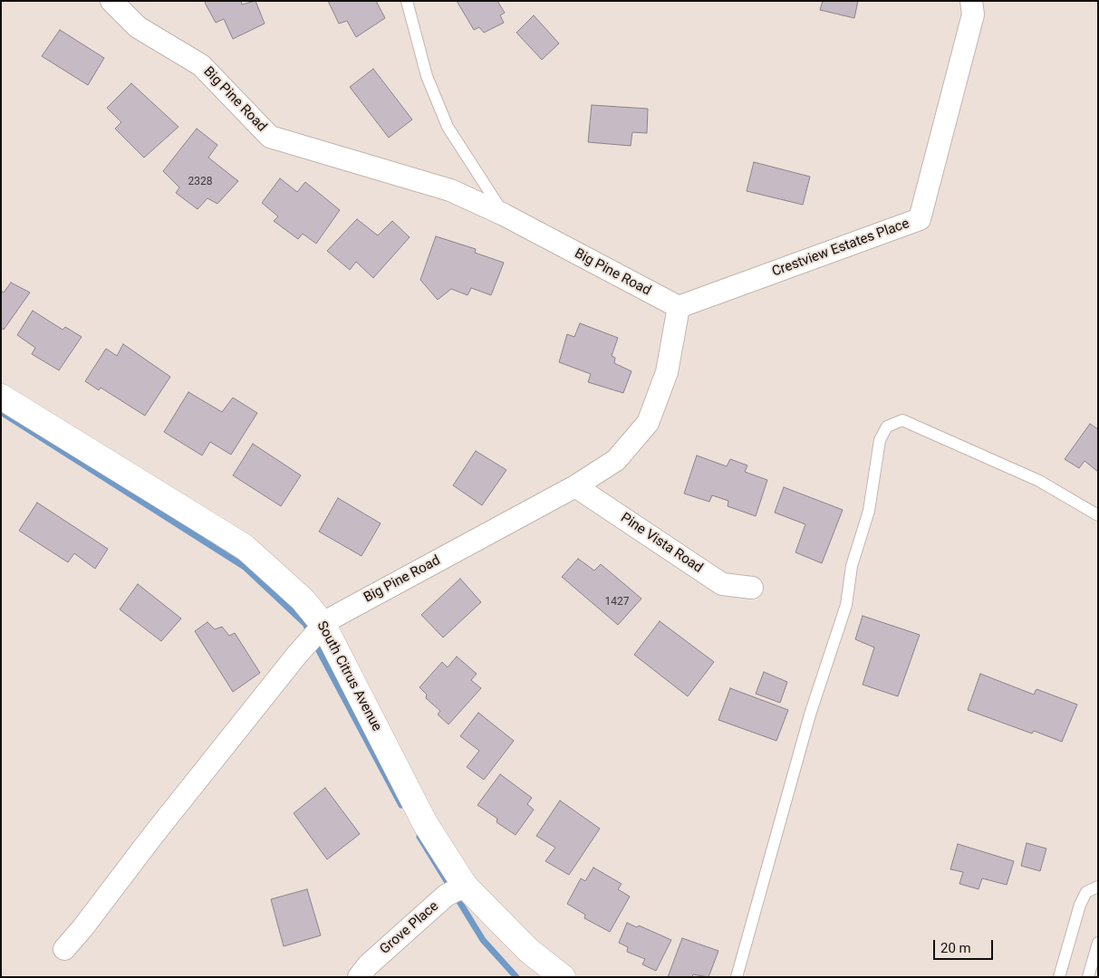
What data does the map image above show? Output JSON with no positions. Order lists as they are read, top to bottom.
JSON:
{
  "streets": {
    "street": [
      "Big Pine Road",
      "Crestview Estates Place",
      "Pine Vista Road",
      "South Citrus Avenue",
      "Grove Place"
    ]
  },
  "crossings": [
    ["Big Pine Road", "Crestview Estates Place"],
    ["Big Pine Road", "Pine Vista Road"],
    ["Big Pine Road", "South Citrus Avenue"],
    ["South Citrus Avenue", "Grove Place"]
  ],
  "house_numbers": ["2328", "1427"],
  "scale_bar": "20 m"
}
